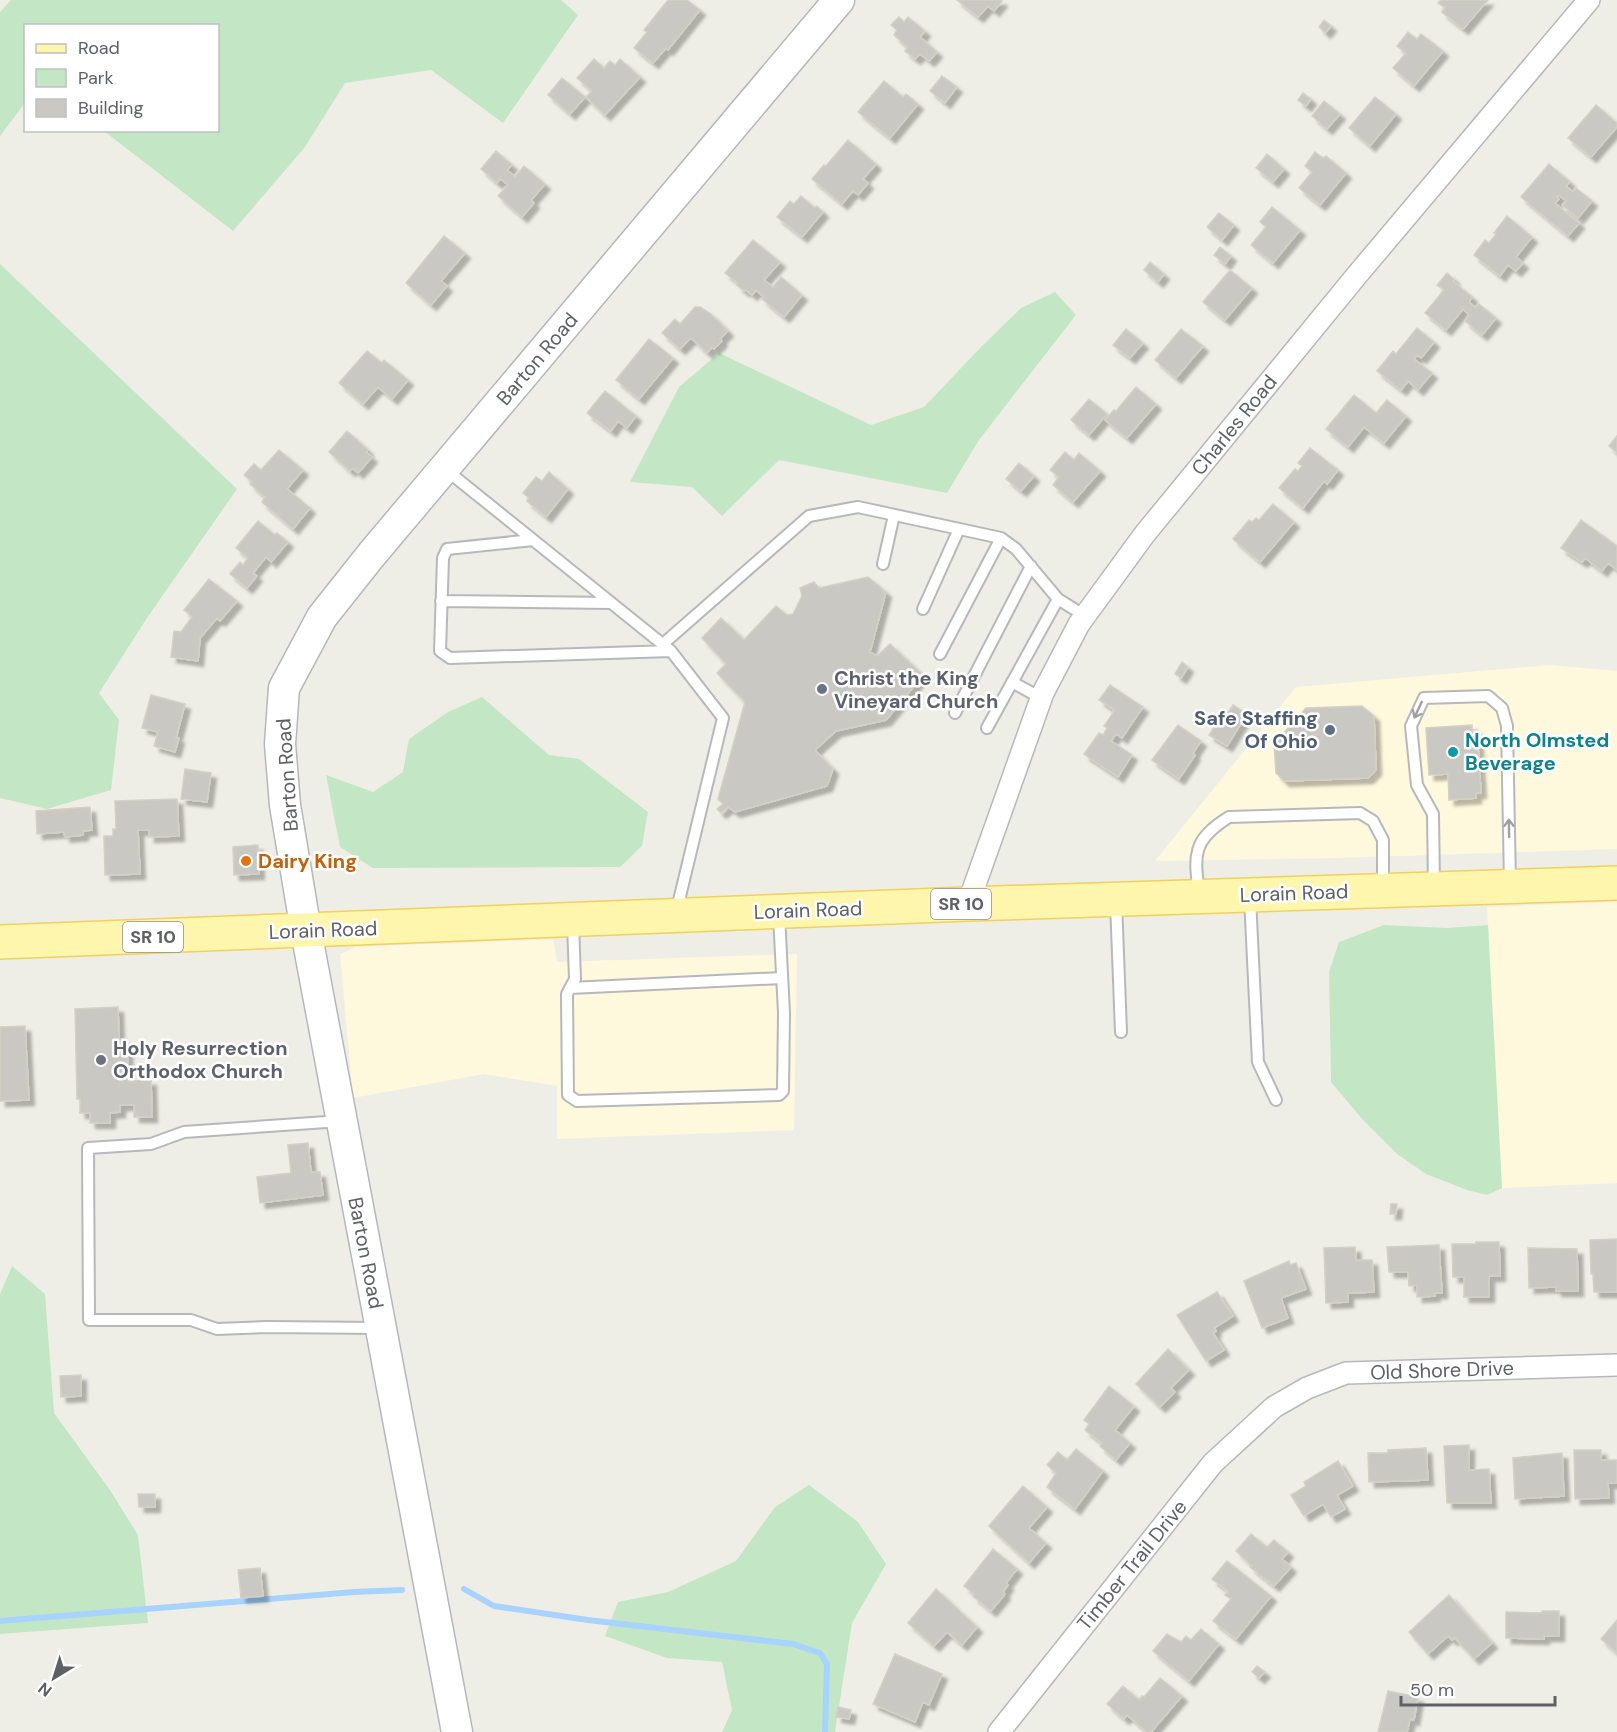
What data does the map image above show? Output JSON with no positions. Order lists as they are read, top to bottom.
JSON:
{
  "streets": {
    "main road": ["Lorain Road", "SR 10"],
    "street": [
      "Barton Road",
      "Charles Road",
      "Old Shore Drive",
      "Timber Trail Drive"
    ]
  },
  "crossings": [
    ["Barton Road", "Lorain Road"],
    ["Charles Road", "Lorain Road"],
    ["Old Shore Drive", "Timber Trail Drive"]
  ],
  "places": [
    "Christ the King Vineyard Church",
    "Safe Staffing Of Ohio",
    "North Olmsted Beverage",
    "Dairy King",
    "Holy Resurrection Orthodox Church"
  ],
  "legend": ["Road", "Park", "Building"],
  "scale_bar": "50 m",
  "north": "bottom left"
}
